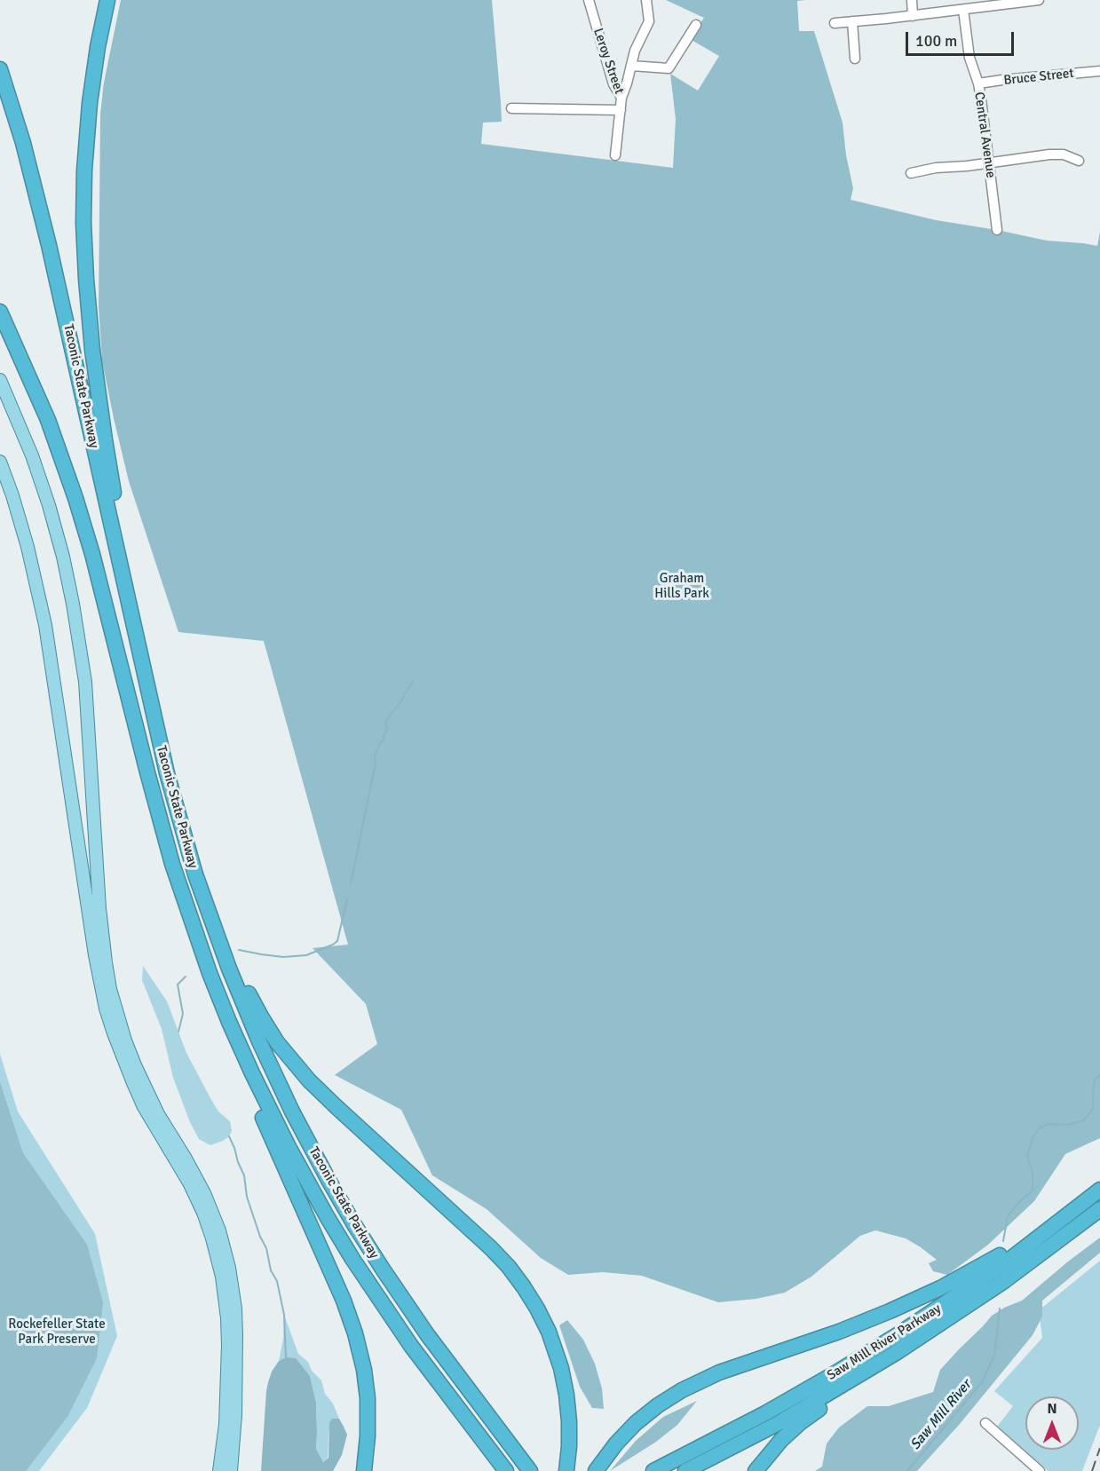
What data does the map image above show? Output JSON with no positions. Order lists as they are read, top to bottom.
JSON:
{
  "streets": {
    "highway": ["Taconic State Parkway", "Saw Mill River Parkway"],
    "street": ["Leroy Street", "Bruce Street", "Central Avenue"]
  },
  "crossings": [
    ["Bruce Street", "Central Avenue"]
  ],
  "water": ["Saw Mill River"],
  "parks": ["Graham Hills Park", "Rockefeller State Park Preserve"],
  "scale_bar": "100 m",
  "north": "top"
}
